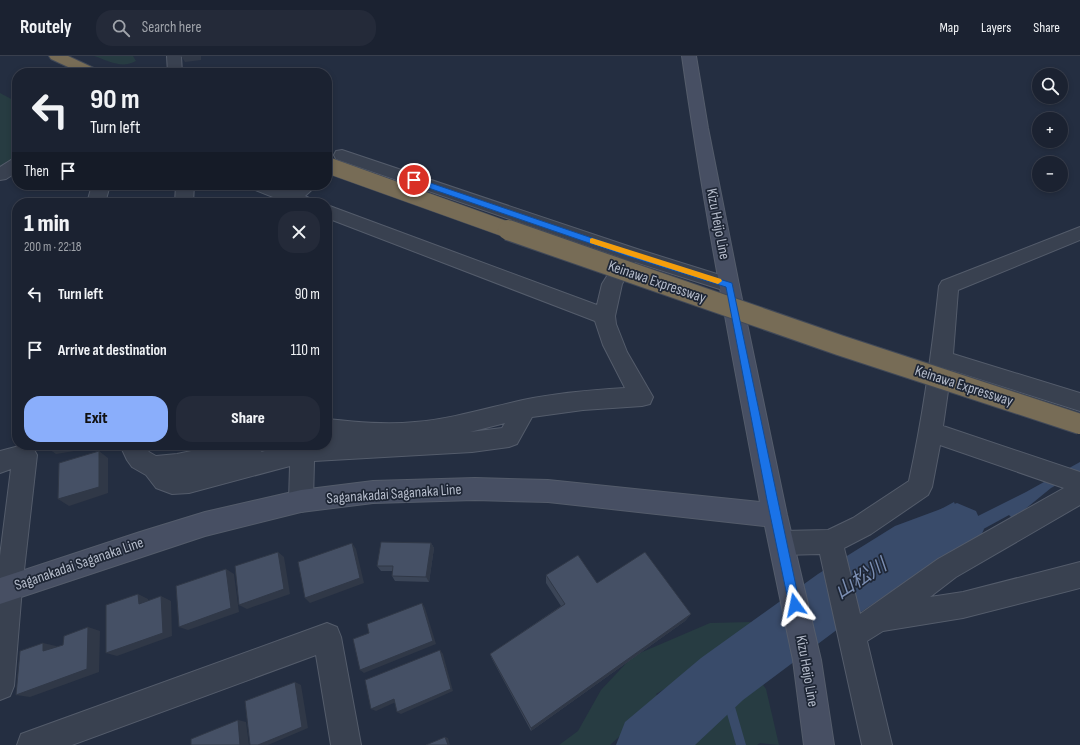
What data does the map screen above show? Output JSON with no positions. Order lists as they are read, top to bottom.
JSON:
{
  "streets": {
    "highway": ["Keinawa Expressway"],
    "main road": ["Kizu Heijo Line", "Saganakadai Saganaka Line"]
  },
  "crossings": [
    ["Kizu Heijo Line", "Saganakadai Saganaka Line"]
  ],
  "water": ["山松川"],
  "page": {
    "header": "Routely",
    "search": "Search here",
    "nav": ["Map", "Layers", "Share"],
    "map_buttons": ["+", "−"],
    "turn": ["90 m", "Turn left"],
    "then": "Then",
    "heading": ["1 min", "200 m · 22:18"],
    "list": [
      {
        "name": "Turn left",
        "value": "90 m"
      },
      {
        "name": "Arrive at destination",
        "value": "110 m"
      }
    ],
    "buttons": ["Exit", "Share"]
  }
}
